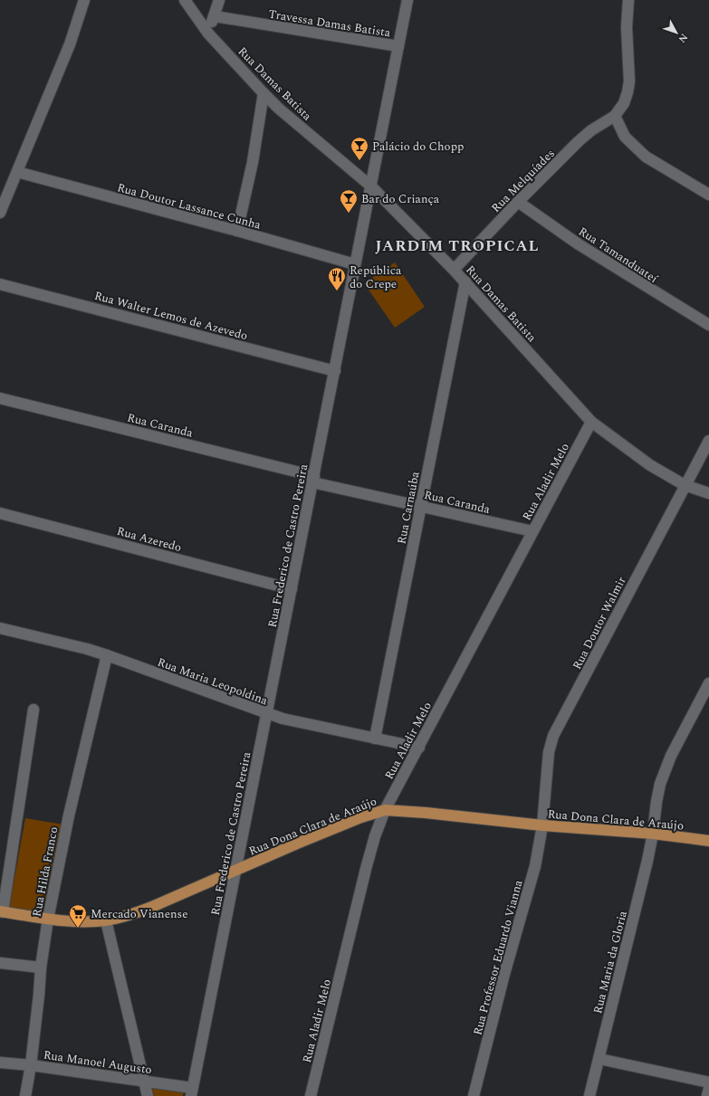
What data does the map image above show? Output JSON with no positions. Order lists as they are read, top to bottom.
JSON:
{
  "streets": {
    "main road": ["Rua Dona Clara de Araújo"],
    "street": [
      "Travessa Damas Batista",
      "Rua Damas Batista",
      "Rua Melquíades",
      "Rua Doutor Lassance Cunha",
      "Rua Tamanduateí",
      "Rua Walter Lemos de Azevedo",
      "Rua Caranda",
      "Rua Aladir Melo",
      "Rua Carnaúba",
      "Rua Azeredo",
      "Rua Frederico de Castro Pereira",
      "Rua Doutor Walmir",
      "Rua Maria Leopoldina",
      "Rua Hilda Franco",
      "Rua Professor Eduardo Vianna",
      "Rua Maria da Gloria",
      "Rua Manoel Augusto"
    ]
  },
  "crossings": [
    ["Travessa Damas Batista", "Rua Frederico de Castro Pereira"],
    ["Rua Damas Batista", "Rua Melquíades"],
    ["Rua Damas Batista", "Rua Aladir Melo"],
    ["Rua Damas Batista", "Rua Carnaúba"],
    ["Rua Damas Batista", "Rua Frederico de Castro Pereira"],
    ["Rua Damas Batista", "Rua Doutor Walmir"],
    ["Rua Melquíades", "Rua Tamanduateí"],
    ["Rua Doutor Lassance Cunha", "Rua Frederico de Castro Pereira"],
    ["Rua Walter Lemos de Azevedo", "Rua Frederico de Castro Pereira"],
    ["Rua Caranda", "Rua Aladir Melo"],
    ["Rua Caranda", "Rua Carnaúba"],
    ["Rua Caranda", "Rua Frederico de Castro Pereira"],
    ["Rua Aladir Melo", "Rua Maria Leopoldina"],
    ["Rua Aladir Melo", "Rua Dona Clara de Araújo"],
    ["Rua Carnaúba", "Rua Maria Leopoldina"],
    ["Rua Azeredo", "Rua Frederico de Castro Pereira"],
    ["Rua Frederico de Castro Pereira", "Rua Maria Leopoldina"],
    ["Rua Frederico de Castro Pereira", "Rua Dona Clara de Araújo"],
    ["Rua Frederico de Castro Pereira", "Rua Manoel Augusto"],
    ["Rua Doutor Walmir", "Rua Dona Clara de Araújo"],
    ["Rua Doutor Walmir", "Rua Professor Eduardo Vianna"],
    ["Rua Maria Leopoldina", "Rua Hilda Franco"],
    ["Rua Dona Clara de Araújo", "Rua Hilda Franco"],
    ["Rua Dona Clara de Araújo", "Rua Professor Eduardo Vianna"],
    ["Rua Dona Clara de Araújo", "Rua Maria da Gloria"],
    ["Rua Hilda Franco", "Rua Manoel Augusto"]
  ],
  "districts": ["JARDIM TROPICAL"],
  "places": {
    "bar": ["Palácio do Chopp", "Bar do Criança"],
    "restaurant": ["República do Crepe"],
    "supermarket": ["Mercado Vianense"]
  },
  "north": "bottom right"
}
